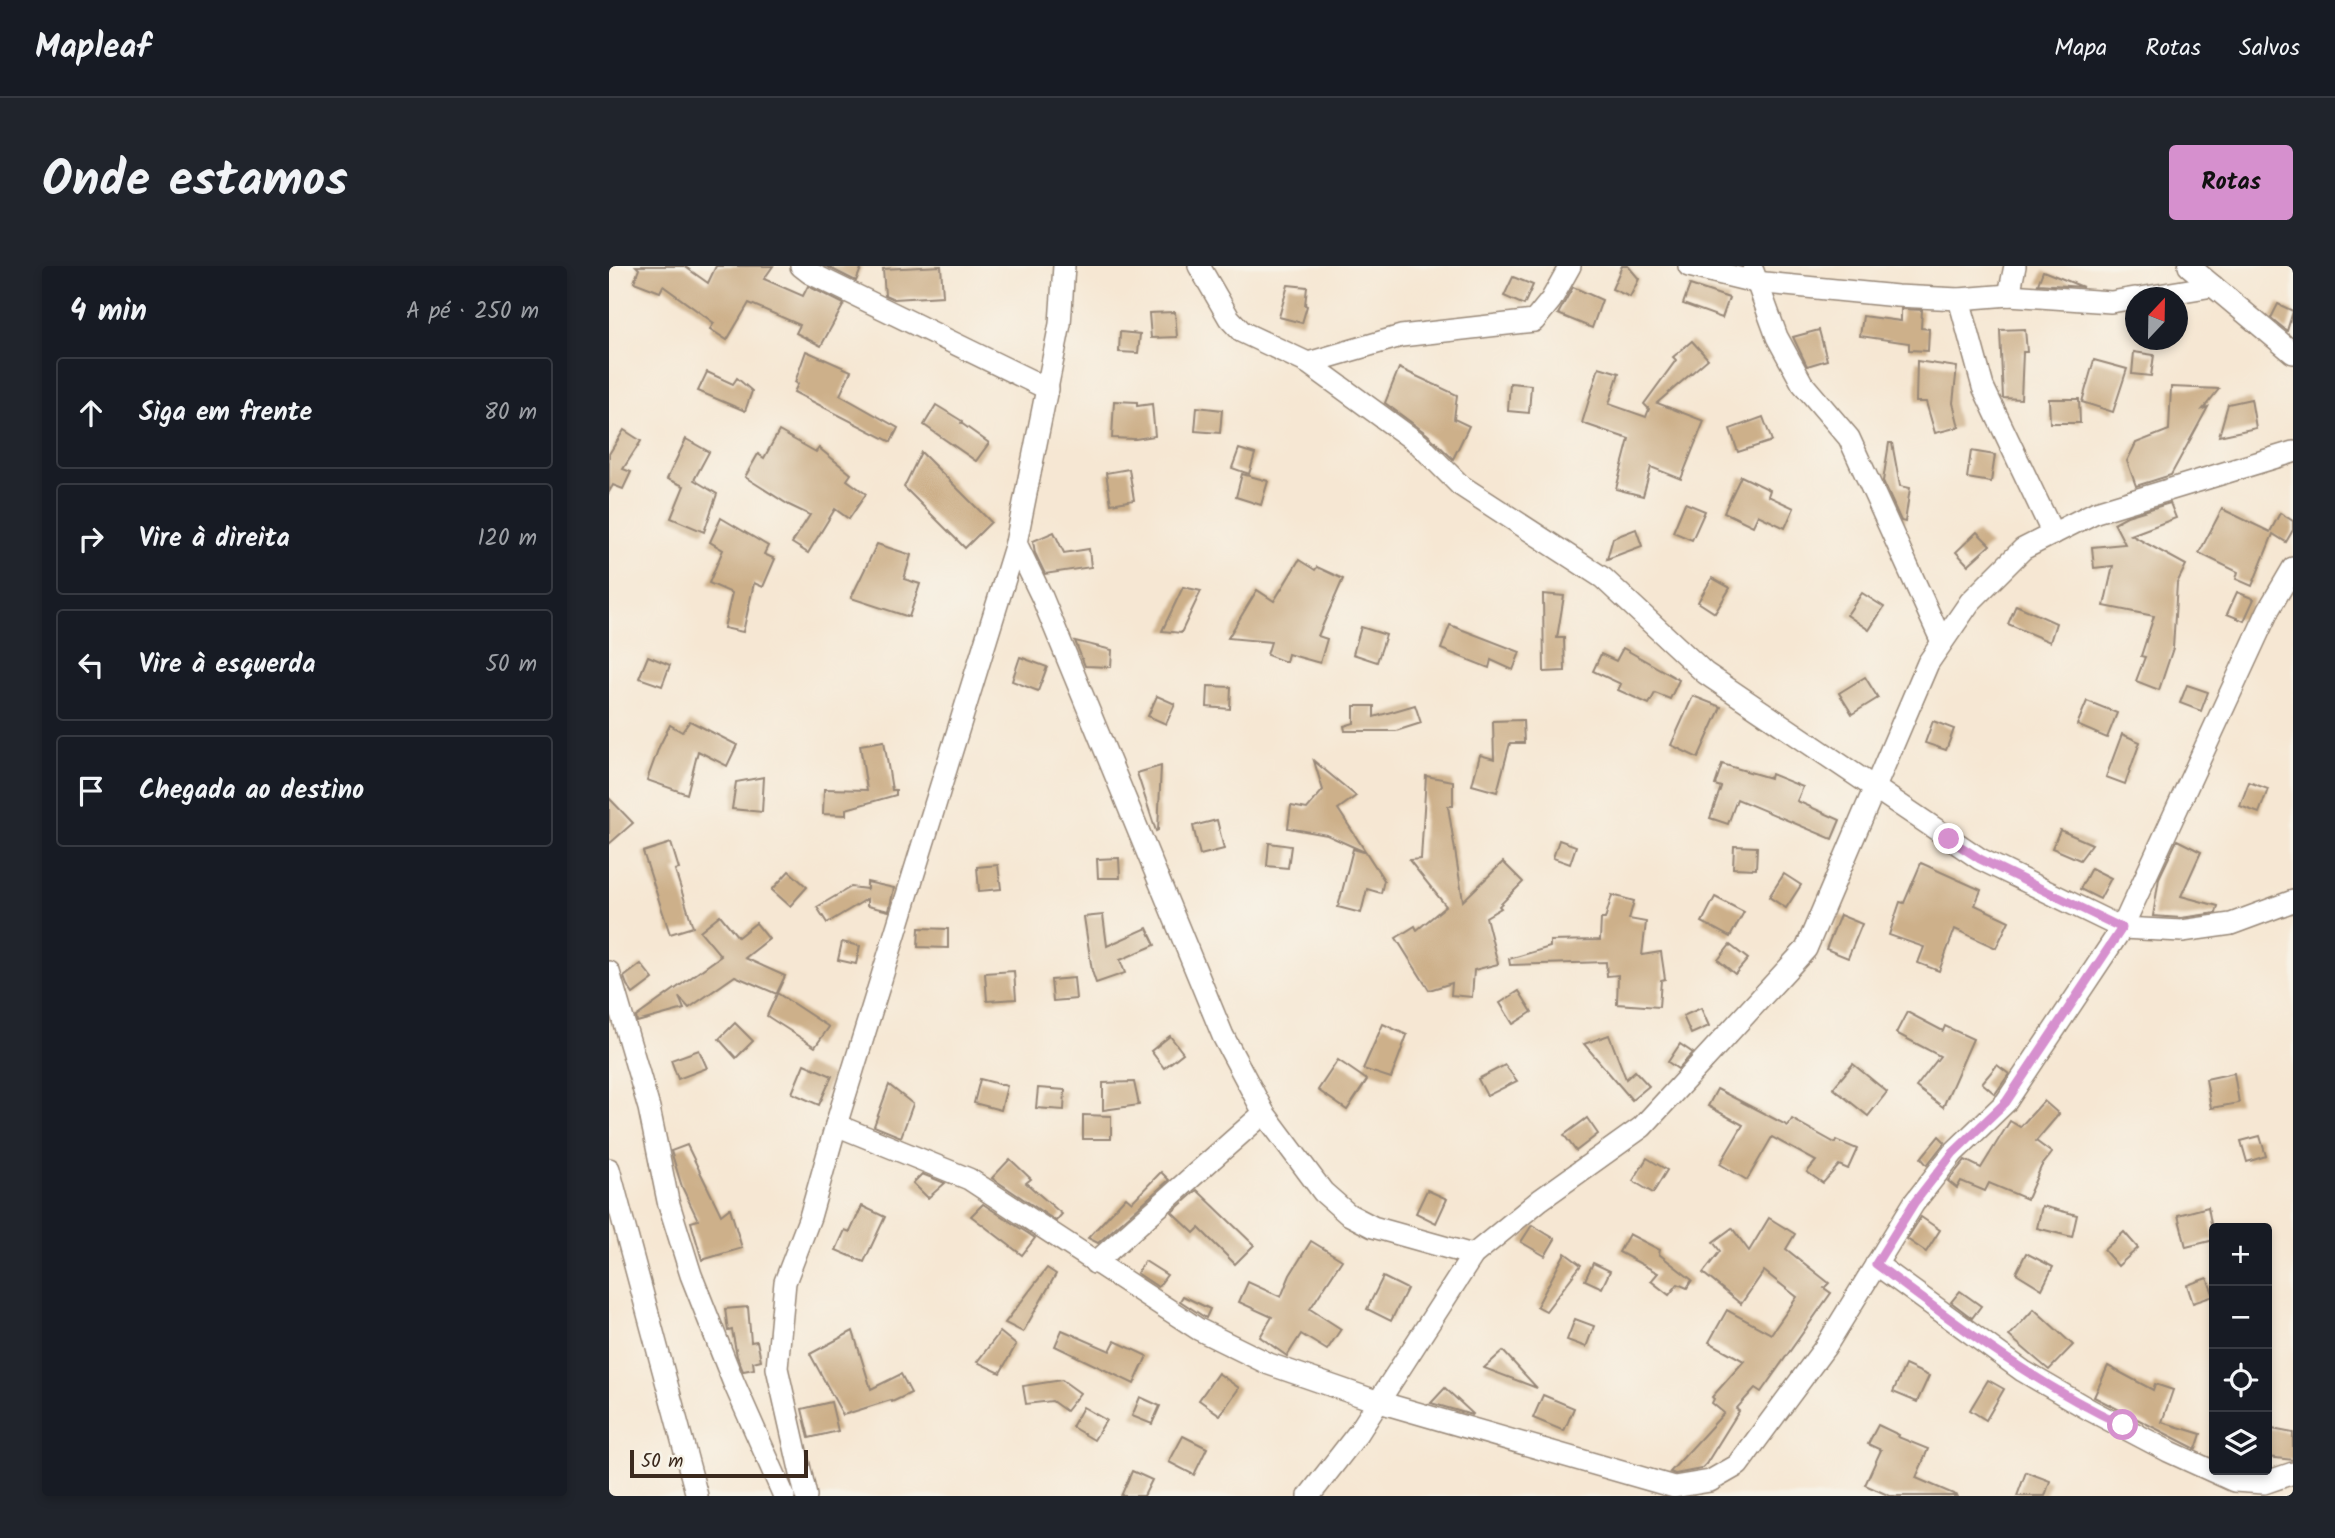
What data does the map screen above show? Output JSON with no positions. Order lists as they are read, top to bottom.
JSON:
{
  "scale_bar": "50 m",
  "north": "top",
  "page": {
    "header": "Mapleaf",
    "nav": ["Mapa", "Rotas", "Salvos"],
    "title": "Onde estamos",
    "buttons": "Rotas",
    "heading": ["4 min", "A pé · 250 m"],
    "list": [
      ["Siga em frente", "80 m"],
      ["Vire à direita", "120 m"],
      ["Vire à esquerda", "50 m"],
      "Chegada ao destino"
    ],
    "map_buttons": ["+", "−"],
    "scale": "50 m"
  }
}
